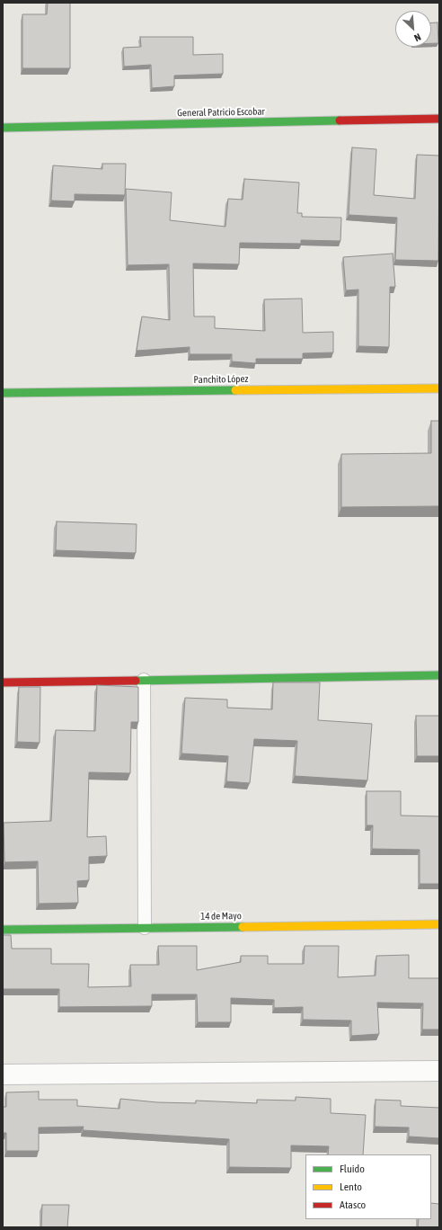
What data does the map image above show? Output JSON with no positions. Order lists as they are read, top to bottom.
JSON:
{
  "streets": {
    "street": ["General Patricio Escobar", "Panchito López", "14 de Mayo"]
  },
  "legend": ["Fluido", "Lento", "Atasco"],
  "north": "bottom right"
}
